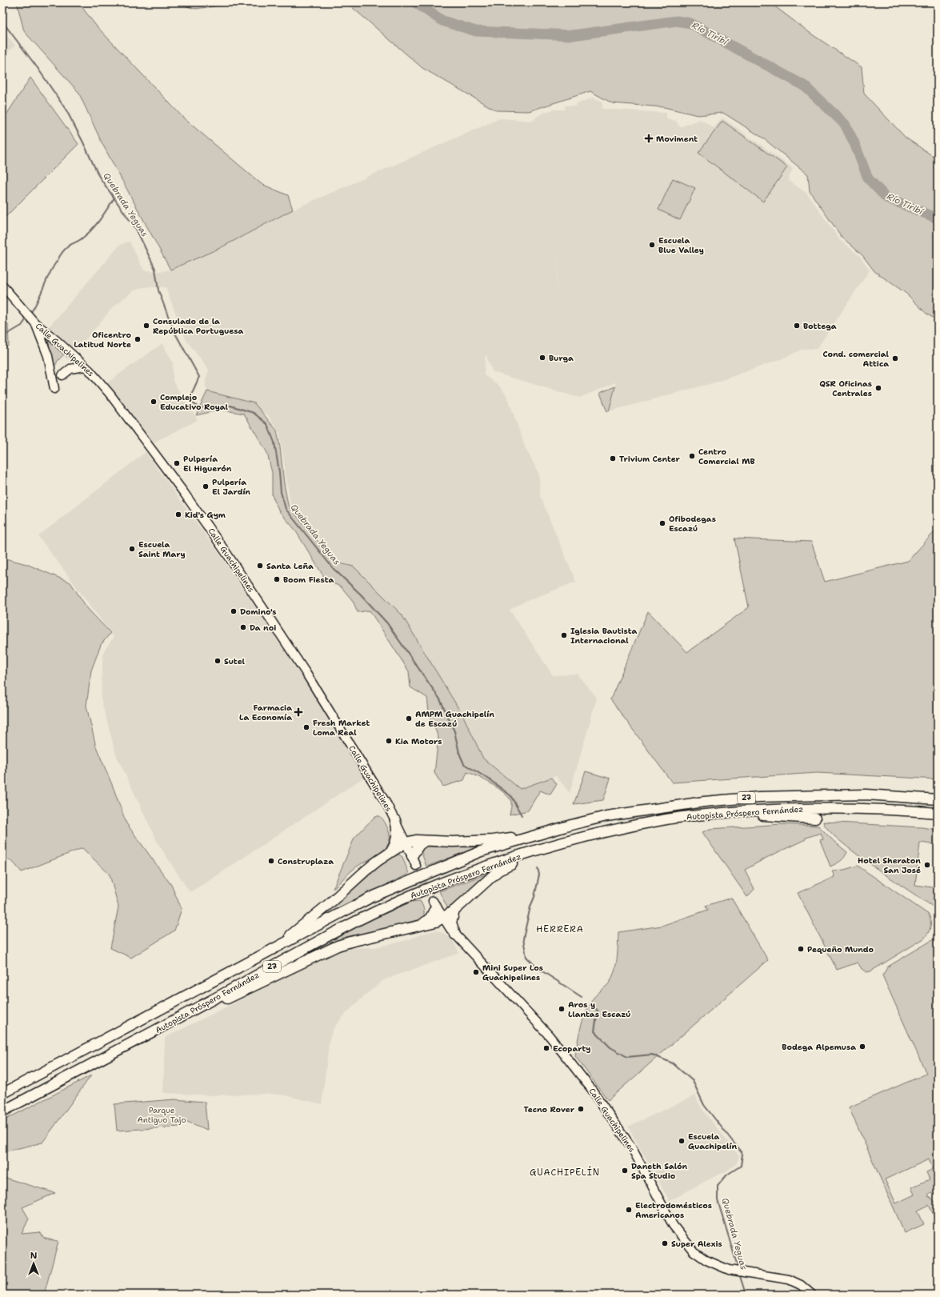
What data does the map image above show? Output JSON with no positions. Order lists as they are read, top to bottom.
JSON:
{
  "streets": {
    "highway": ["27", "Autopista Próspero Fernández"],
    "street": ["Calle Guachipelines"]
  },
  "districts": ["HERRERA", "GUACHIPELÍN"],
  "water": ["Río Tiribí", "Quebrada Yeguas"],
  "parks": ["Parque Antiguo Tajo"],
  "places": {
    "health": ["Moviment", "Farmacia La Economía"],
    "other": [
      "Escuela Blue Valley",
      "Consulado de la República Portuguesa",
      "Bottega",
      "Oficentro Latitud Norte",
      "Burga",
      "Cond. comercial Attica",
      "QSR Oficinas Centrales",
      "Complejo Educativo Royal",
      "Centro Comercial MB",
      "Trivium Center",
      "Pulpería El Higuerón",
      "Pulpería El Jardín",
      "Kid's Gym",
      "Ofibodegas Escazú",
      "Escuela Saint Mary",
      "Santa Leña",
      "Boom Fiesta",
      "Domino's",
      "Da noi",
      "Iglesia Bautista Internacional",
      "Sutel",
      "AMPM Guachipelín de Escazú",
      "Fresh Market Loma Real",
      "Kia Motors",
      "Construplaza",
      "Hotel Sheraton San José",
      "Pequeño Mundo",
      "Mini Super Los Guachipelines",
      "Aros y Llantas Escazú",
      "Bodega Alpemusa",
      "Ecoparty",
      "Tecno Rover",
      "Escuela Guachipelín",
      "Daneth Salón Spa Studio",
      "Electrodomésticos Americanos",
      "Super Alexis"
    ]
  },
  "north": "top"
}
